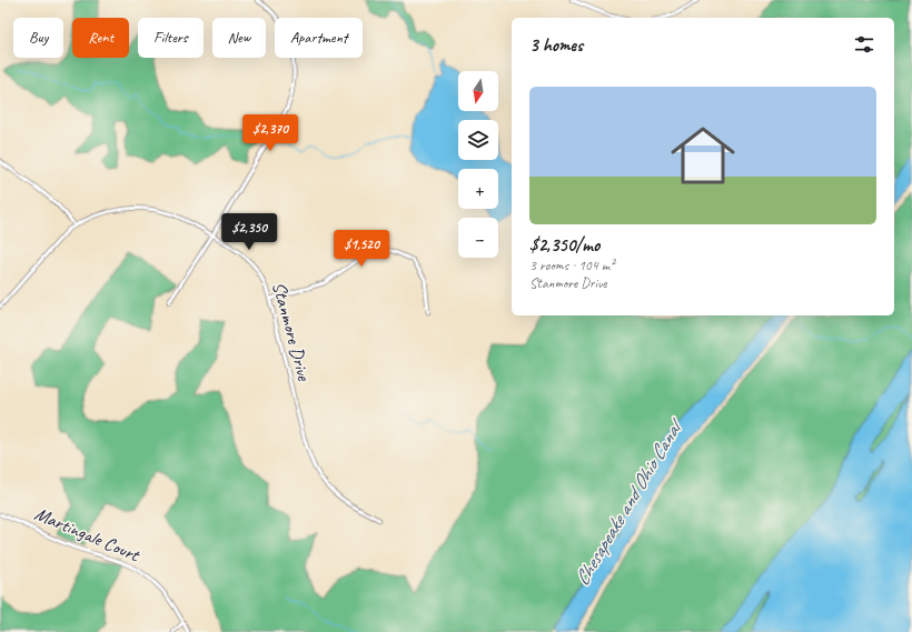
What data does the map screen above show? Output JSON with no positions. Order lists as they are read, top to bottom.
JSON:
{
  "streets": {
    "street": ["Stanmore Drive", "Martingale Court"]
  },
  "water": ["Chesapeake and Ohio Canal"],
  "north": "bottom",
  "page": {
    "chip": [
      "Buy",
      "Rent",
      "Filters",
      "New",
      "Apartment"
    ],
    "heading": "3 homes",
    "map_buttons": ["+", "−"],
    "list": [
      {
        "name": "$2,350/mo",
        "note": "3 rooms · 104 m² · Stanmore Drive"
      }
    ],
    "price": ["$2,370", "$2,350", "$1,520"]
  }
}
